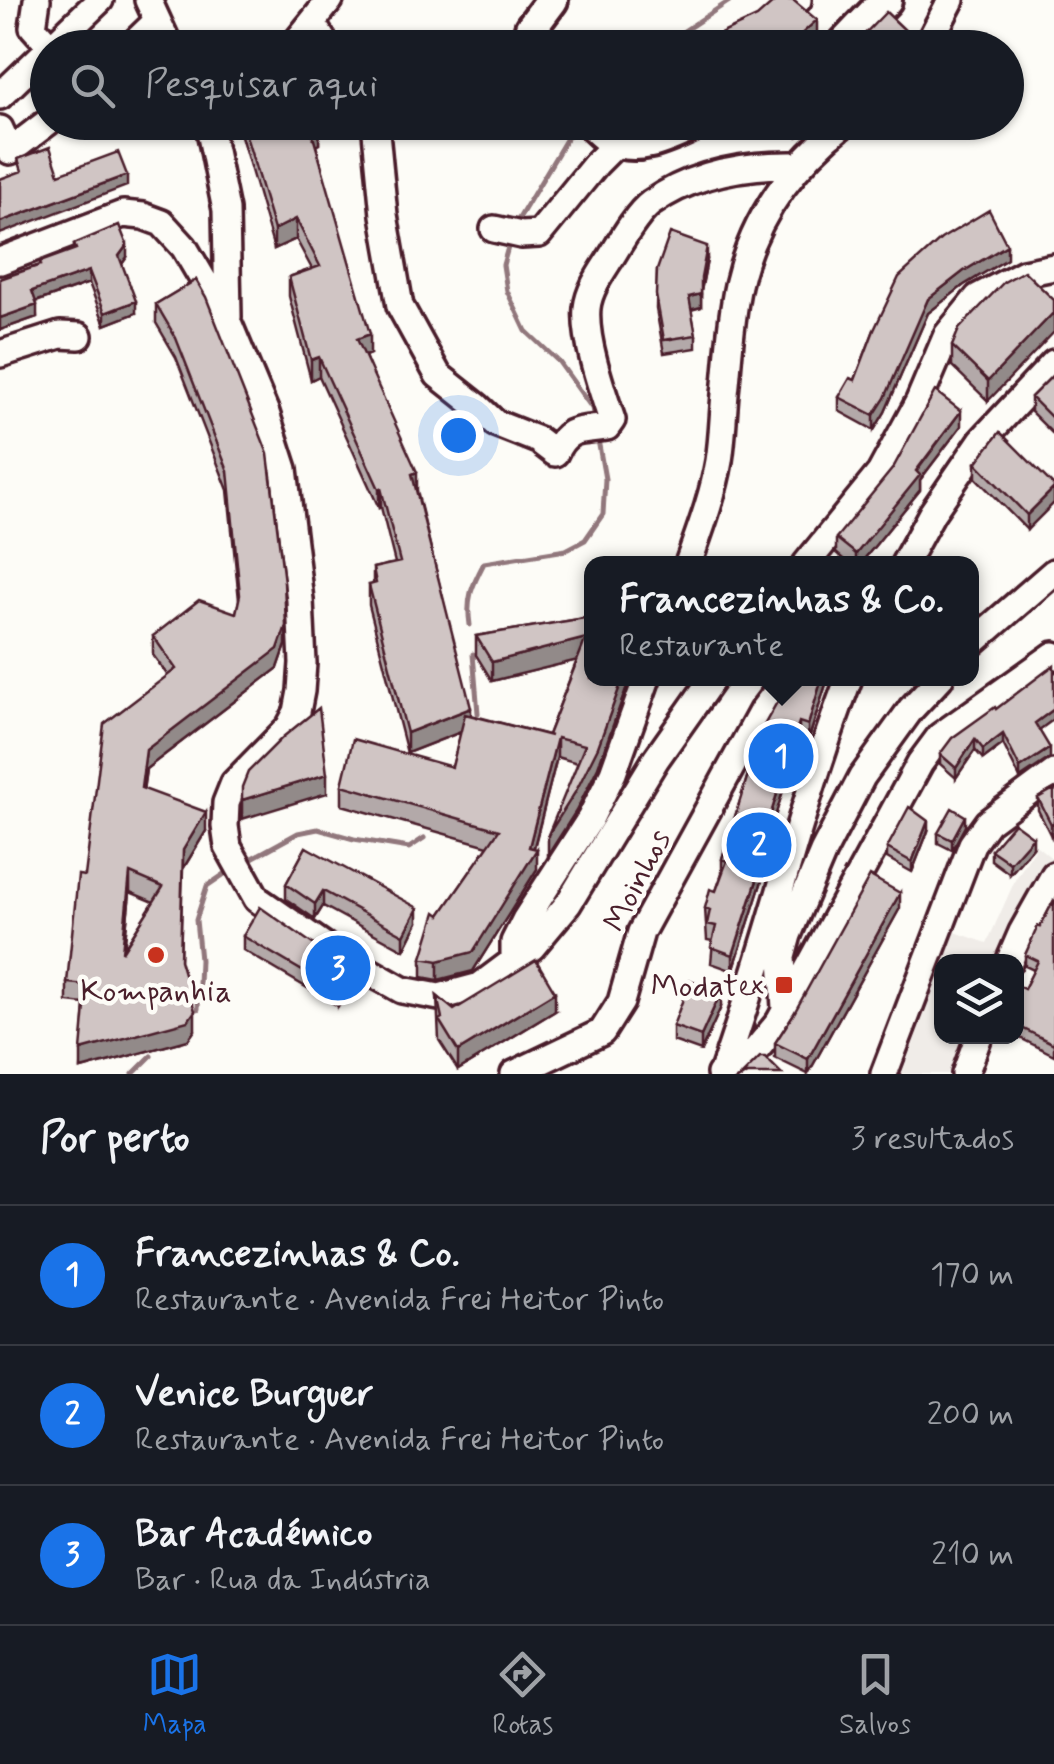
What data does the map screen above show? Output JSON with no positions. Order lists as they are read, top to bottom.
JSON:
{
  "streets": {
    "street": ["Moinhos"]
  },
  "places": {
    "other": ["Kompanhia"],
    "transit": ["Modatex"]
  },
  "page": {
    "search": "Pesquisar aqui",
    "popup": ["Francezinhas & Co.", "Restaurante"],
    "pins": ["1", "2", "3"],
    "heading": ["Por perto", "3 resultados"],
    "list": [
      {
        "mark": "1",
        "name": "Francezinhas & Co.",
        "note": "Restaurante · Avenida Frei Heitor Pinto",
        "value": "170 m"
      },
      {
        "mark": "2",
        "name": "Venice Burguer",
        "note": "Restaurante · Avenida Frei Heitor Pinto",
        "value": "200 m"
      },
      {
        "mark": "3",
        "name": "Bar Académico",
        "note": "Bar · Rua da Indústria",
        "value": "210 m"
      }
    ],
    "nav": ["Mapa", "Rotas", "Salvos"]
  }
}
